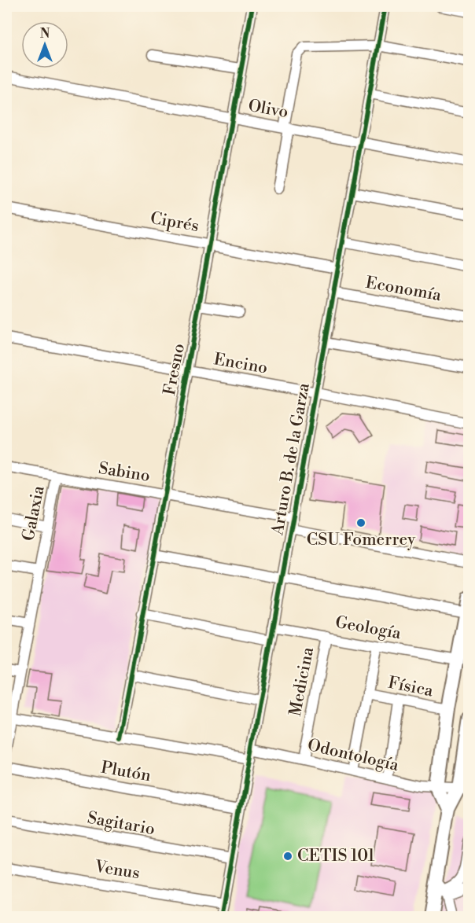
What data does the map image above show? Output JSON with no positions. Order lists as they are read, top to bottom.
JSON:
{
  "streets": {
    "street": [
      "Olivo",
      "Ciprés",
      "Economía",
      "Encino",
      "Fresno",
      "Arturo B. de la Garza",
      "Sabino",
      "Galaxia",
      "Geología",
      "Medicina",
      "Física",
      "Odontología",
      "Plutón",
      "Sagitario",
      "Venus"
    ]
  },
  "crossings": [
    ["Olivo", "Fresno"],
    ["Olivo", "Arturo B. de la Garza"],
    ["Ciprés", "Fresno"],
    ["Ciprés", "Arturo B. de la Garza"],
    ["Economía", "Arturo B. de la Garza"],
    ["Encino", "Fresno"],
    ["Encino", "Arturo B. de la Garza"],
    ["Fresno", "Sabino"],
    ["Arturo B. de la Garza", "Sabino"],
    ["Arturo B. de la Garza", "Geología"],
    ["Arturo B. de la Garza", "Odontología"],
    ["Arturo B. de la Garza", "Plutón"],
    ["Arturo B. de la Garza", "Sagitario"],
    ["Arturo B. de la Garza", "Venus"],
    ["Sabino", "Galaxia"],
    ["Geología", "Medicina"],
    ["Medicina", "Odontología"]
  ],
  "places": ["CSU Fomerrey", "CETIS 101"],
  "north": "top"
}
